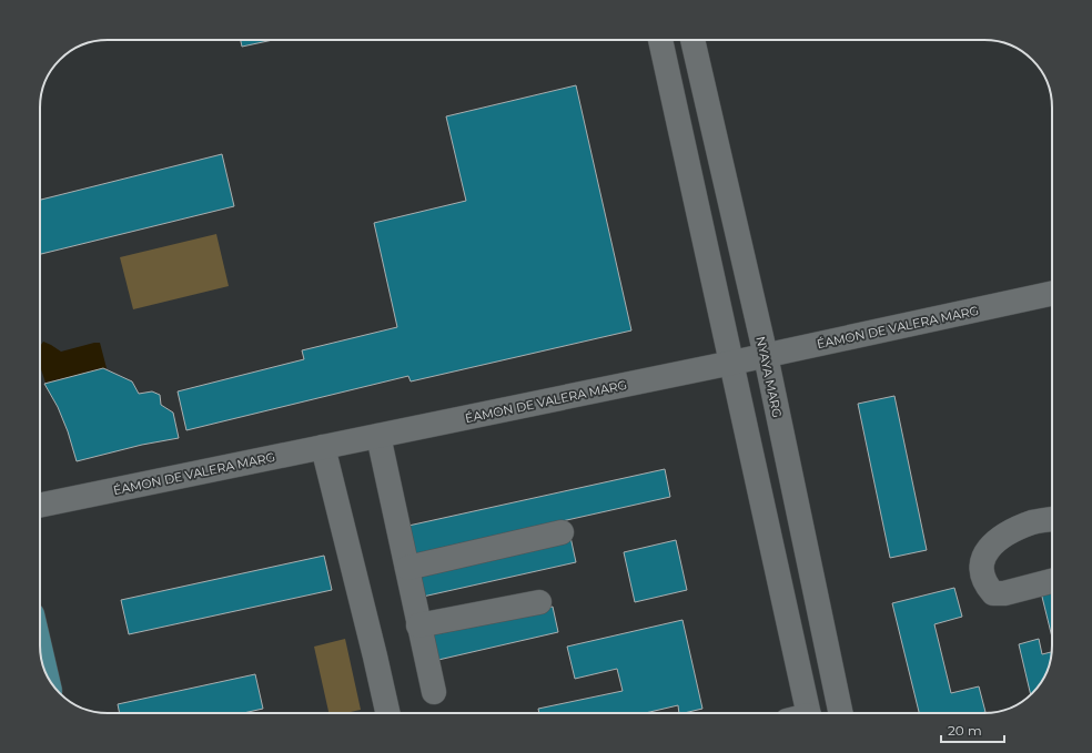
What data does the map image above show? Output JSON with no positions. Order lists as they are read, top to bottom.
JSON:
{
  "streets": {
    "street": ["ÉAMON DE VALERA MARG", "NYAYA MARG"]
  },
  "crossings": [
    ["ÉAMON DE VALERA MARG", "NYAYA MARG"]
  ],
  "scale_bar": "20 m"
}
